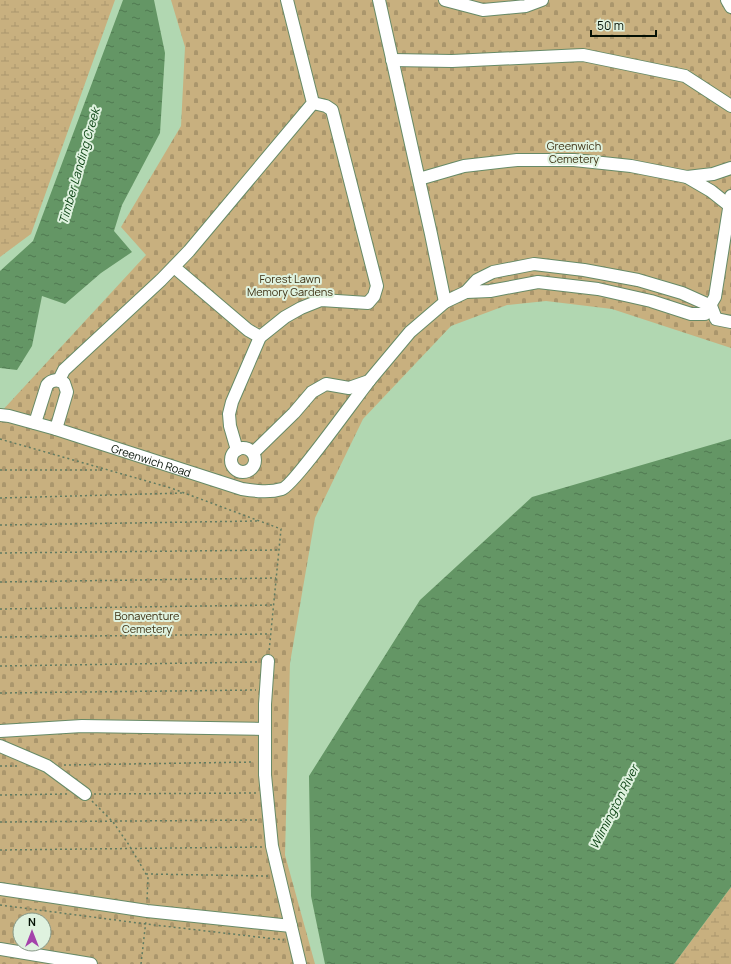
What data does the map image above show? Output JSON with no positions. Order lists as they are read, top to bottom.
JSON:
{
  "streets": {
    "street": ["Greenwich Road"]
  },
  "water": ["Timber Landing Creek", "Wilmington River"],
  "parks": ["Greenwich Cemetery", "Forest Lawn Memory Gardens", "Bonaventure Cemetery"],
  "scale_bar": "50 m",
  "north": "top"
}
